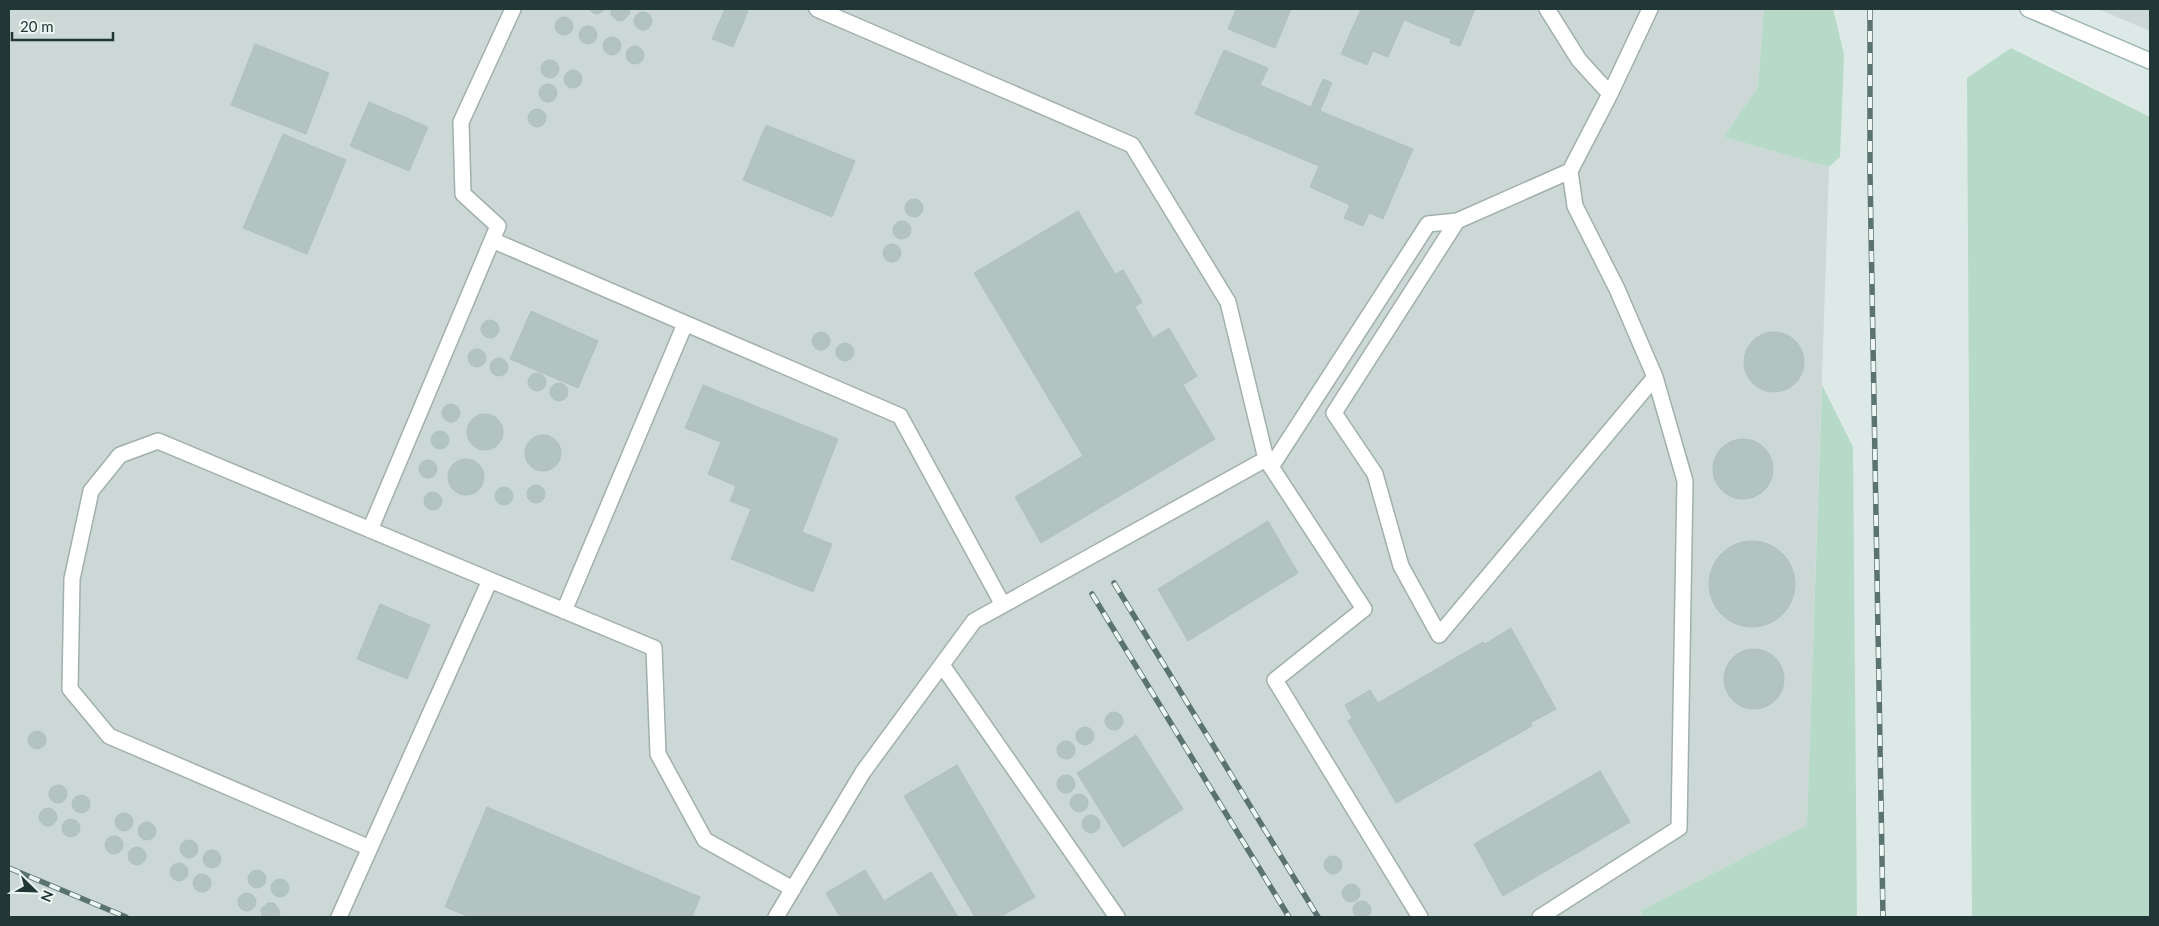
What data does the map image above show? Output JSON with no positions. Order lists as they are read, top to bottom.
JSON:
{
  "scale_bar": "20 m",
  "north": "bottom right"
}
